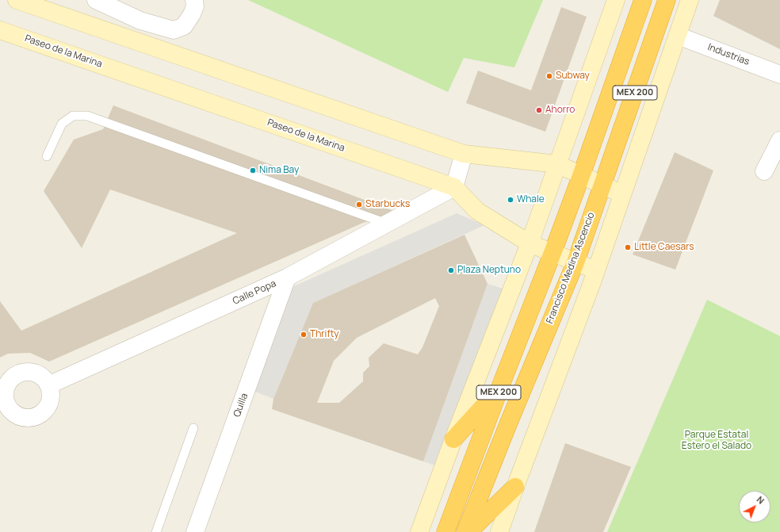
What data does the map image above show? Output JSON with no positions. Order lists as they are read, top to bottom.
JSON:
{
  "streets": {
    "highway": ["MEX 200", "Francisco Medina Ascencio"],
    "street": [
      "Paseo de la Marina",
      "Industrias",
      "Calle Popa",
      "Quilla"
    ]
  },
  "crossings": [
    ["Paseo de la Marina", "MEX 200"],
    ["Paseo de la Marina", "Francisco Medina Ascencio"],
    ["Paseo de la Marina", "Calle Popa"],
    ["Calle Popa", "Quilla"]
  ],
  "parks": ["Parque Estatal Estero el Salado"],
  "places": [
    "Subway",
    "Ahorro",
    "Nima Bay",
    "Whale",
    "Starbucks",
    "Little Caesars",
    "Plaza Neptuno",
    "Thrifty"
  ],
  "north": "top right"
}
